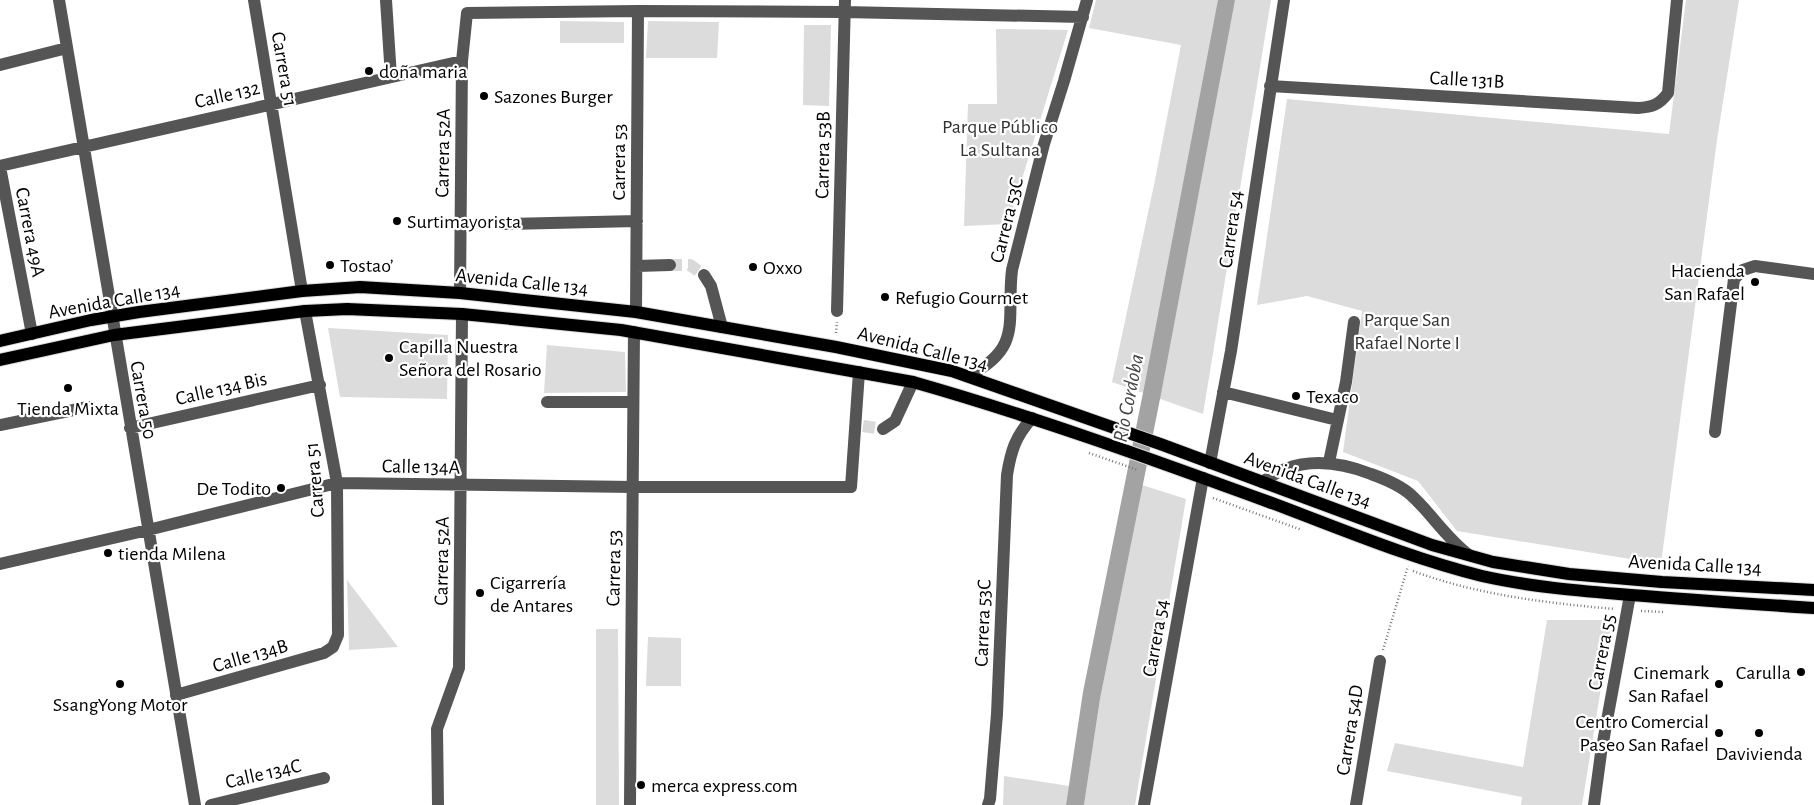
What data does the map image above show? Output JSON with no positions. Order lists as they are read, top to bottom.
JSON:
{
  "streets": {
    "main road": ["Avenida Calle 134"],
    "street": [
      "Carrera 51",
      "Calle 131B",
      "Calle 132",
      "Carrera 52A",
      "Carrera 53B",
      "Carrera 53",
      "Carrera 53C",
      "Carrera 54",
      "Carrera 49A",
      "Calle 134 Bis",
      "Carrera 50",
      "Calle 134A",
      "Carrera 55",
      "Calle 134B",
      "Carrera 54D",
      "Calle 134C"
    ]
  },
  "crossings": [
    ["Carrera 51", "Calle 132"],
    ["Carrera 51", "Avenida Calle 134"],
    ["Carrera 51", "Calle 134 Bis"],
    ["Carrera 51", "Calle 134A"],
    ["Carrera 51", "Calle 134B"],
    ["Calle 131B", "Carrera 54"],
    ["Calle 132", "Carrera 52A"],
    ["Calle 132", "Carrera 49A"],
    ["Calle 132", "Carrera 50"],
    ["Carrera 52A", "Carrera 53"],
    ["Carrera 52A", "Avenida Calle 134"],
    ["Carrera 52A", "Calle 134A"],
    ["Carrera 53", "Avenida Calle 134"],
    ["Carrera 53", "Calle 134A"],
    ["Carrera 53C", "Avenida Calle 134"],
    ["Carrera 54", "Avenida Calle 134"],
    ["Carrera 49A", "Avenida Calle 134"],
    ["Avenida Calle 134", "Carrera 50"],
    ["Avenida Calle 134", "Calle 134A"],
    ["Avenida Calle 134", "Carrera 55"],
    ["Calle 134 Bis", "Carrera 50"],
    ["Carrera 50", "Calle 134A"],
    ["Carrera 50", "Calle 134B"]
  ],
  "water": ["Rio Cordoba"],
  "parks": ["Parque Público La Sultana", "Parque San Rafael Norte I"],
  "places": [
    "doña maria",
    "Sazones Burger",
    "Surtimayorista",
    "Tostao’",
    "Oxxo",
    "Hacienda San Rafael",
    "Refugio Gourmet",
    "Capilla Nuestra Señora del Rosario",
    "Tienda Mixta",
    "Texaco",
    "De Todito",
    "tienda Milena",
    "Cigarrería de Antares",
    "Carulla",
    "SsangYong Motor",
    "Cinemark San Rafael",
    "Centro Comercial Paseo San Rafael",
    "Davivienda",
    "merca express.com"
  ]
}
